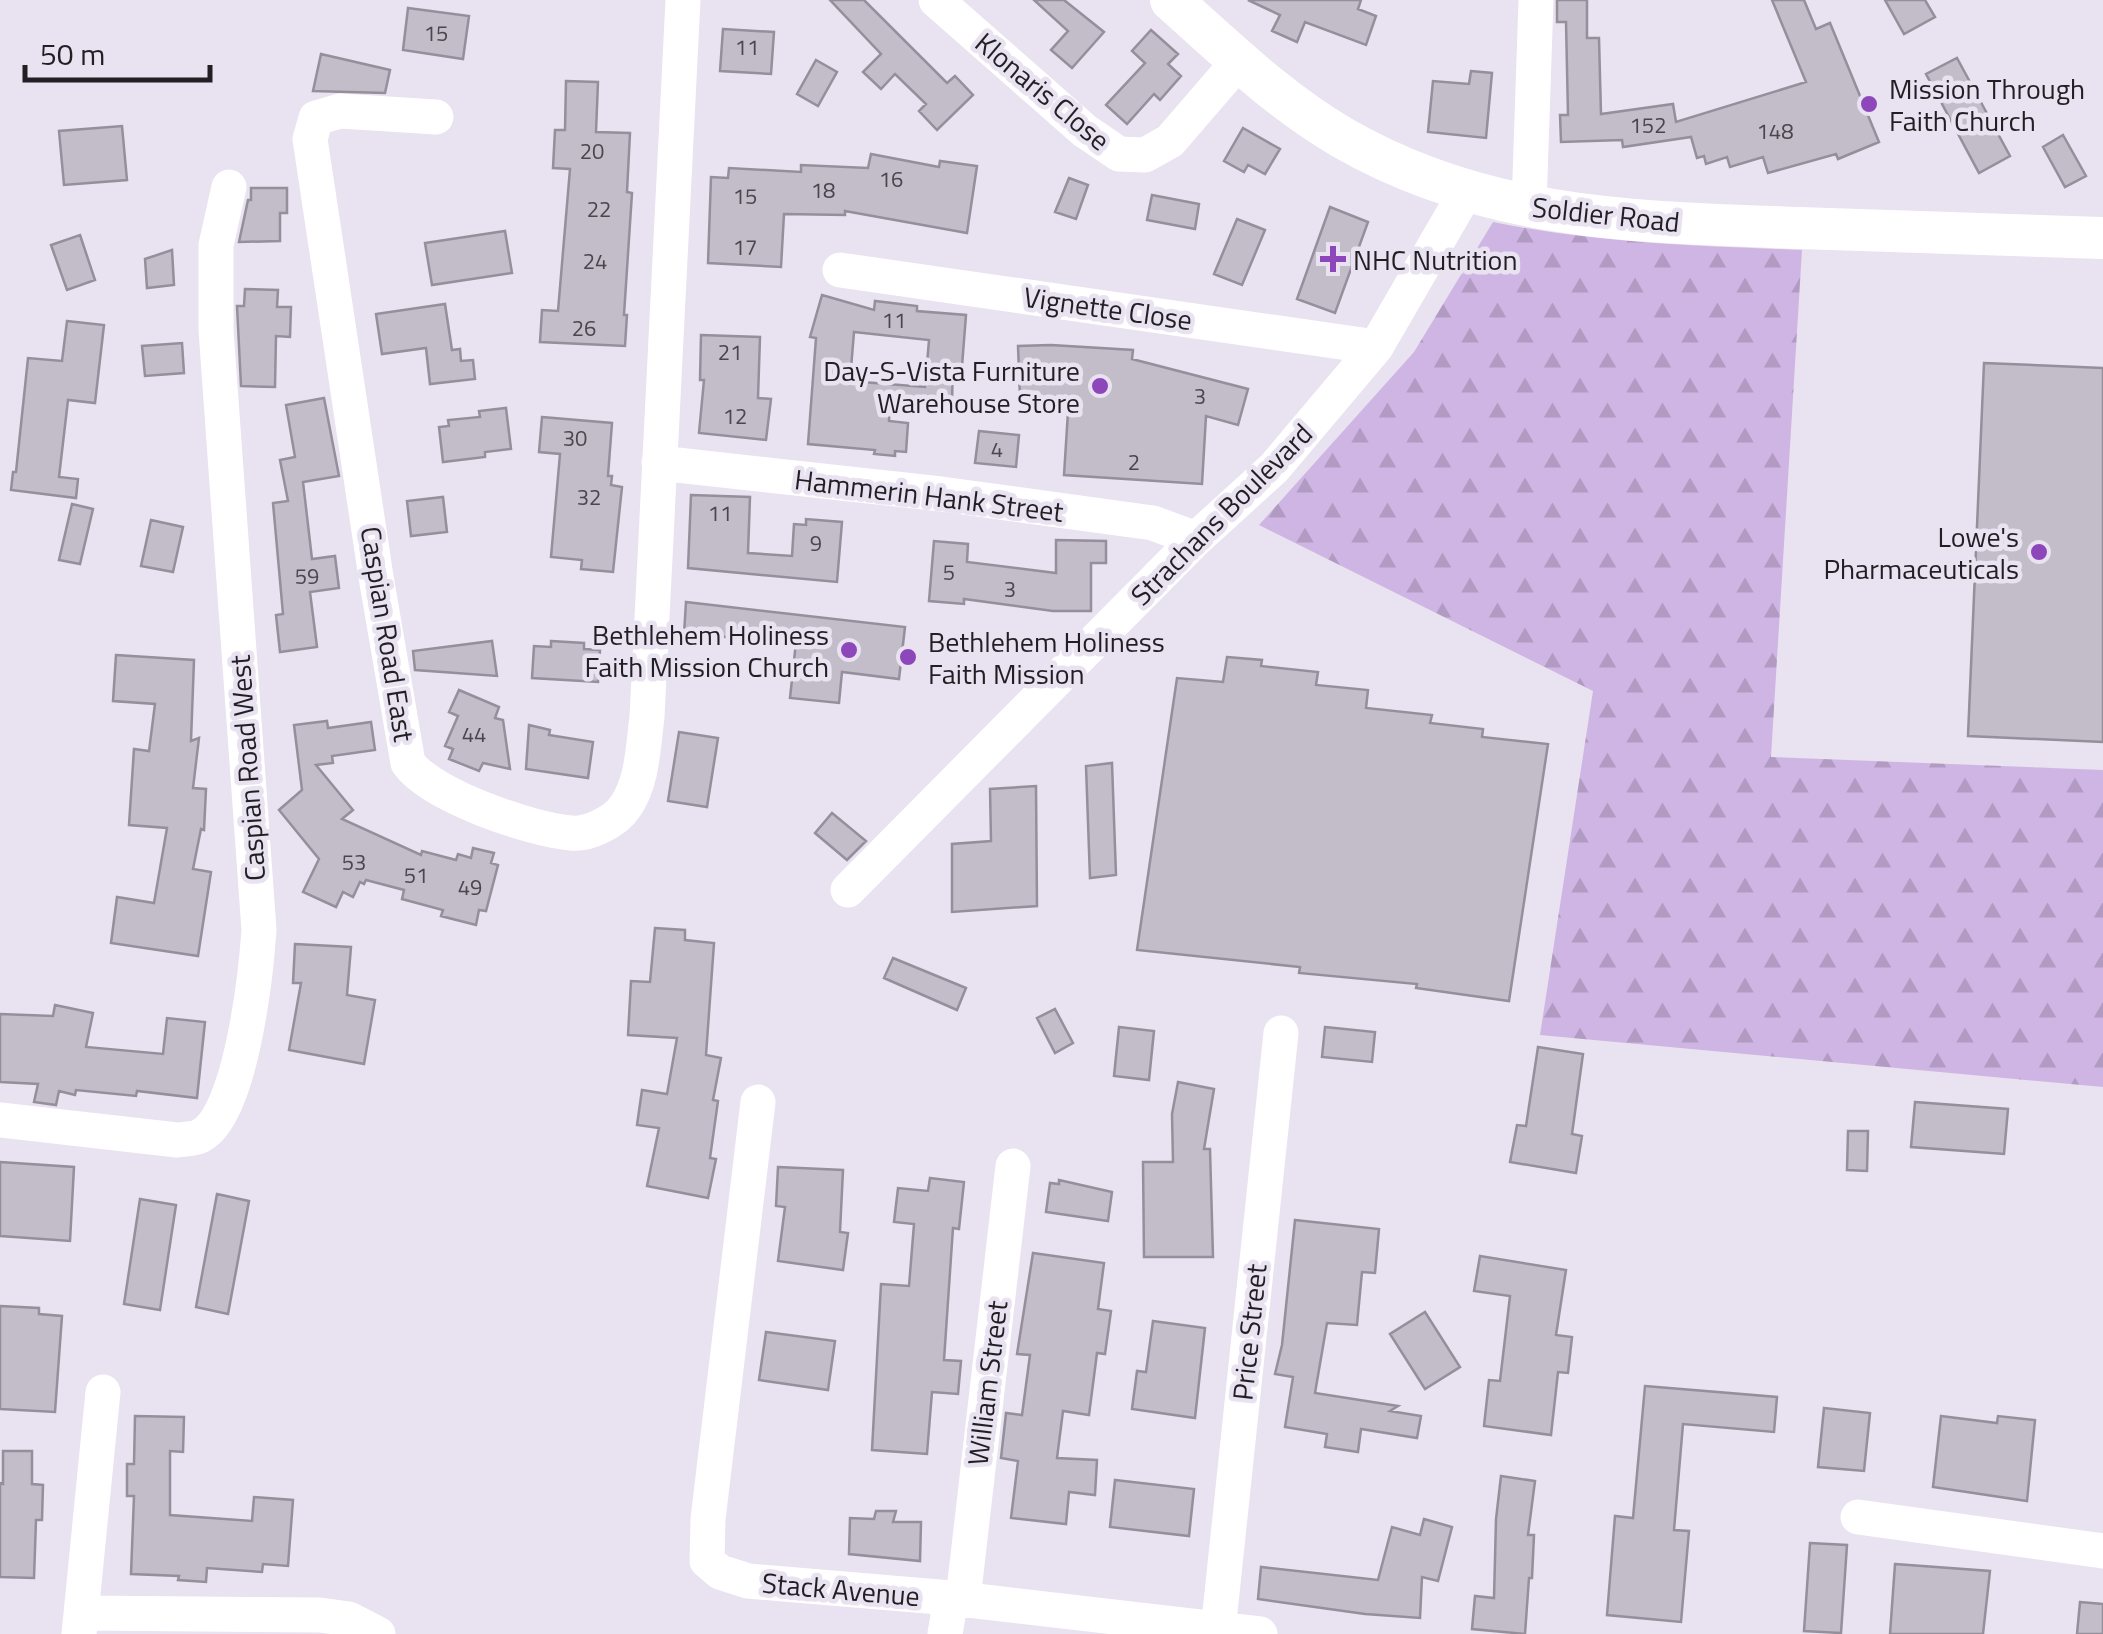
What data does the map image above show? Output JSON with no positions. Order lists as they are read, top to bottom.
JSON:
{
  "streets": {
    "main road": ["Soldier Road"],
    "street": [
      "Klonaris Close",
      "Vignette Close",
      "Hammerin Hank Street",
      "Strachans Boulevard",
      "Caspian Road East",
      "Caspian Road West",
      "Price Street",
      "William Street",
      "Stack Avenue"
    ]
  },
  "crossings": [
    ["Klonaris Close", "Soldier Road"],
    ["Soldier Road", "Strachans Boulevard"],
    ["Vignette Close", "Strachans Boulevard"],
    ["Hammerin Hank Street", "Strachans Boulevard"],
    ["Hammerin Hank Street", "Caspian Road East"],
    ["Price Street", "Stack Avenue"],
    ["William Street", "Stack Avenue"]
  ],
  "places": {
    "other": [
      "Mission Through Faith Church",
      "Day-S-Vista Furniture Warehouse Store",
      "Lowe's Pharmaceuticals",
      "Bethlehem Holiness Faith Mission Church",
      "Bethlehem Holiness Faith Mission"
    ],
    "health": ["NHC Nutrition"]
  },
  "house_numbers": [
    "15",
    "11",
    "152",
    "148",
    "20",
    "16",
    "18",
    "15",
    "22",
    "17",
    "24",
    "11",
    "26",
    "21",
    "3",
    "12",
    "30",
    "4",
    "2",
    "32",
    "11",
    "9",
    "5",
    "59",
    "3",
    "44",
    "53",
    "51",
    "49"
  ],
  "scale_bar": "50 m"
}
